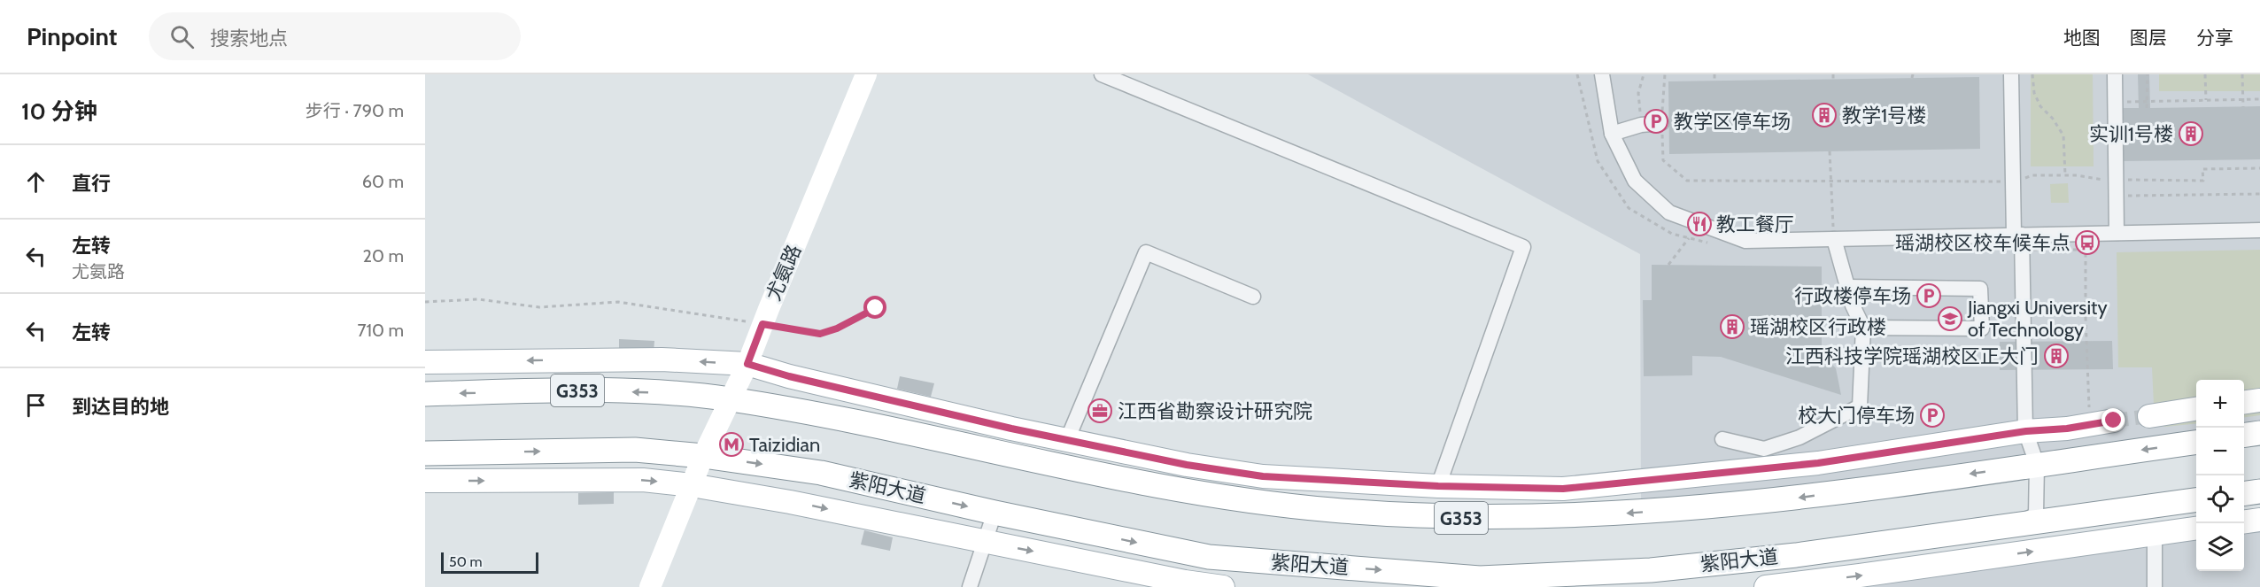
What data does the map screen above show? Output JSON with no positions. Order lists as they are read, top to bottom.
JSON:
{
  "streets": {
    "highway": ["G353", "紫阳大道"],
    "main road": ["尤氨路"]
  },
  "crossings": [
    ["尤氨路", "G353"],
    ["尤氨路", "紫阳大道"]
  ],
  "places": {
    "building": [
      "教学1号楼",
      "实训1号楼",
      "瑶湖校区行政楼",
      "江西科技学院瑶湖校区正大门"
    ],
    "parking": ["教学区停车场", "行政楼停车场", "校大门停车场"],
    "restaurant": ["教工餐厅"],
    "bus stop": ["瑶湖校区校车候车点"],
    "school or university": ["Jiangxi University of Technology"],
    "office": ["江西省勘察设计研究院"],
    "metro station": ["Taizidian"]
  },
  "scale_bar": "50 m",
  "page": {
    "header": "Pinpoint",
    "search": "搜索地点",
    "nav": ["地图", "图层", "分享"],
    "heading": ["10 分钟", "步行 · 790 m"],
    "list": [
      ["直行", "60 m"],
      ["左转", "尤氨路", "20 m"],
      ["左转", "710 m"],
      "到达目的地"
    ],
    "map_buttons": ["+", "−"],
    "scale": "50 m"
  }
}
